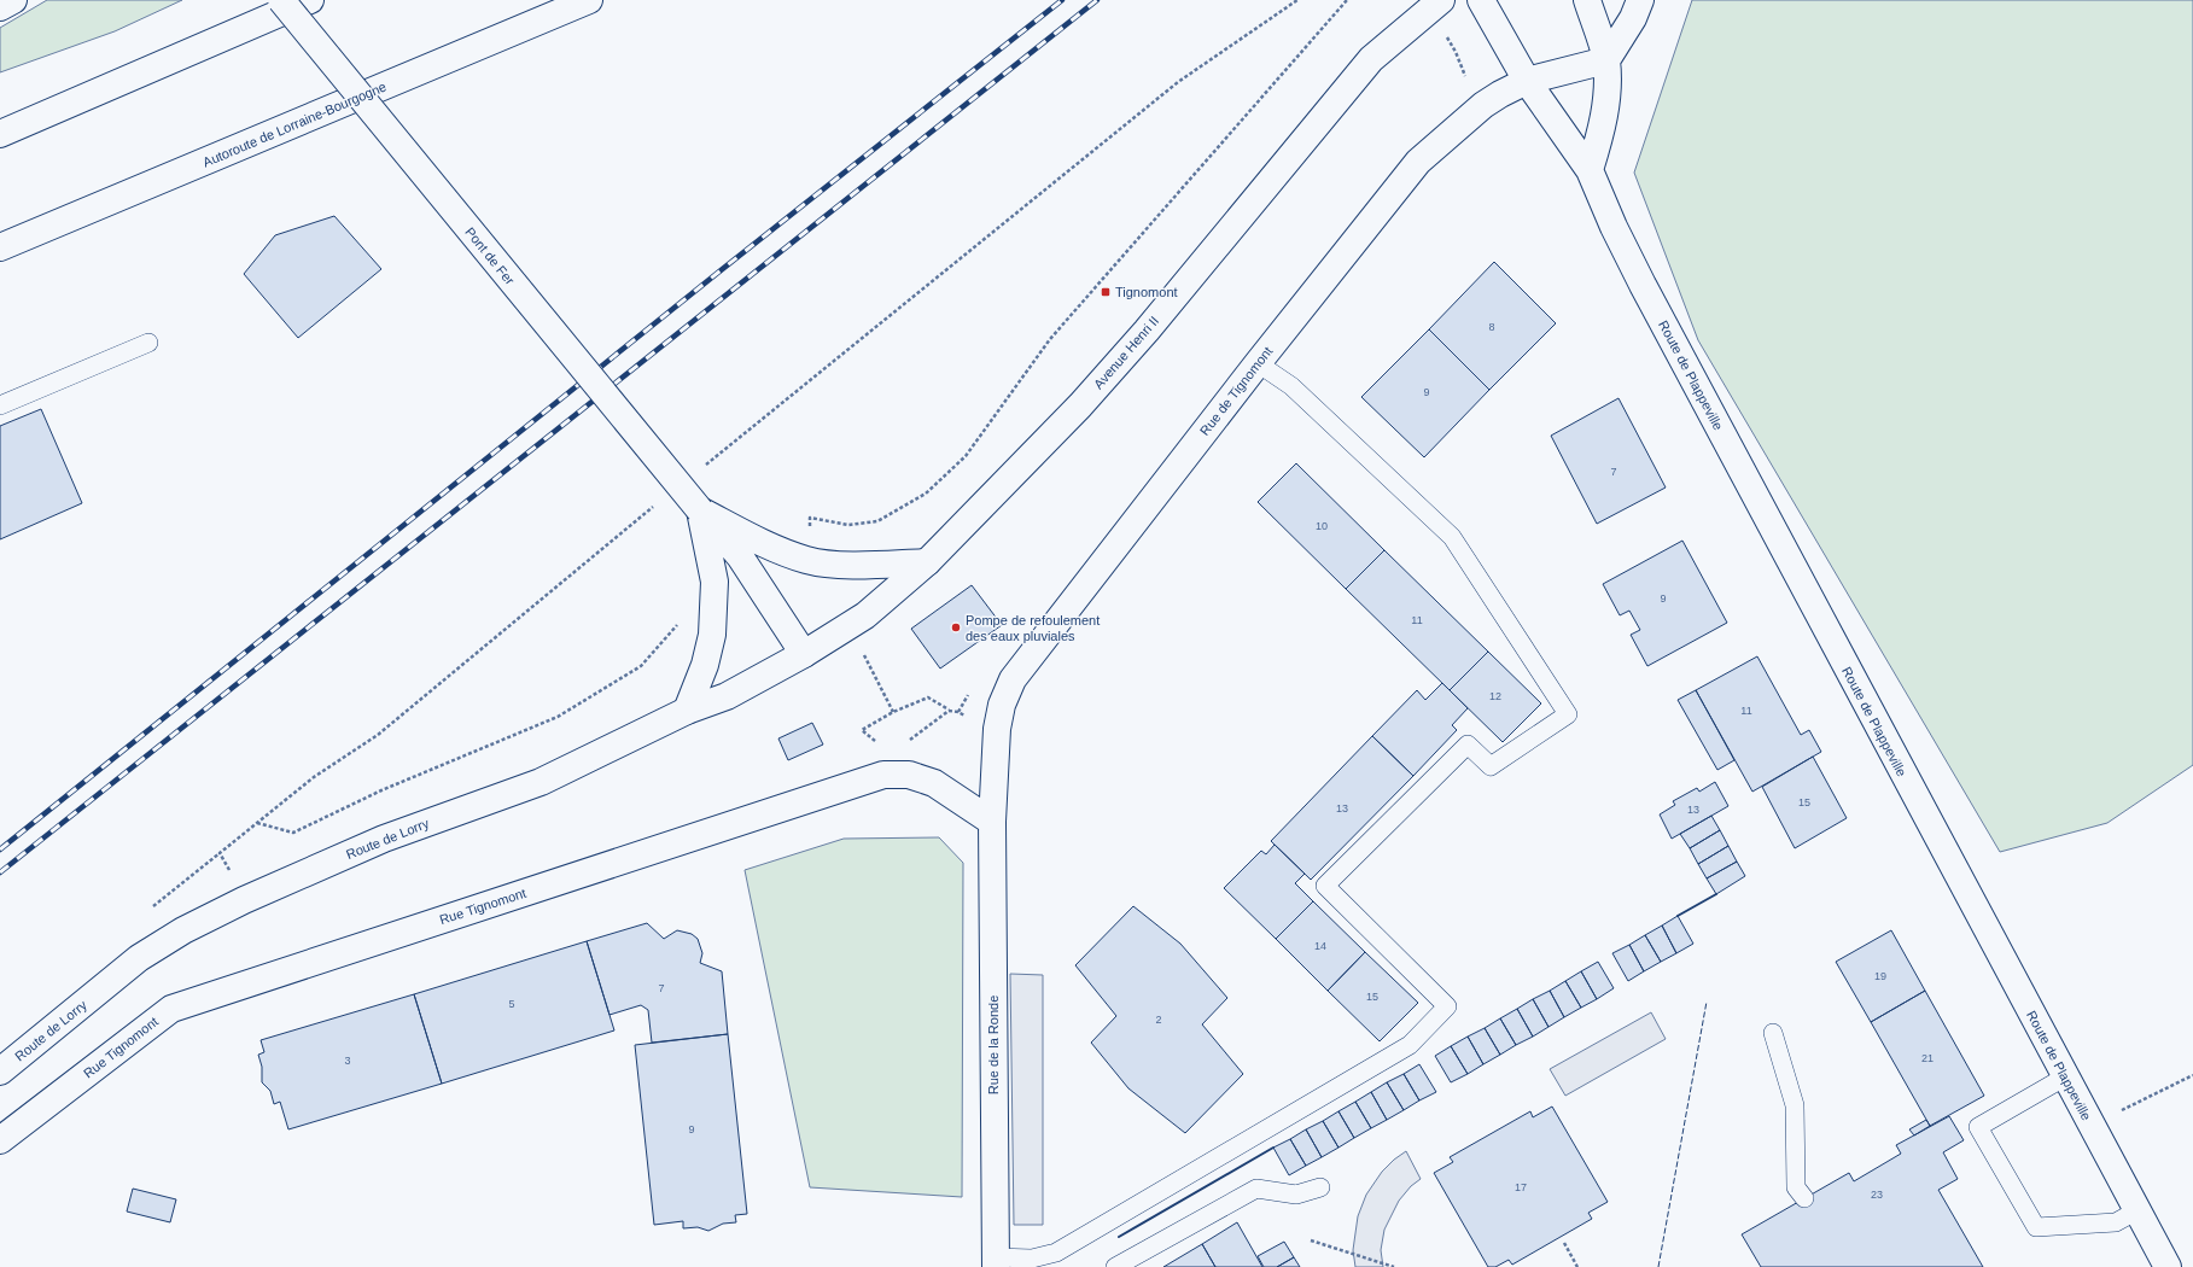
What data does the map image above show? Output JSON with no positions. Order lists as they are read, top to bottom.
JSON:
{
  "streets": {
    "main road": [
      "Autoroute de Lorraine-Bourgogne",
      "Pont de Fer",
      "Avenue Henri II",
      "Route de Plappeville",
      "Rue de Tignomont",
      "Route de Lorry",
      "Rue Tignomont",
      "Rue de la Ronde"
    ]
  },
  "crossings": [
    ["Pont de Fer", "Avenue Henri II"],
    ["Pont de Fer", "Route de Lorry"],
    ["Avenue Henri II", "Route de Lorry"],
    ["Route de Plappeville", "Rue de Tignomont"],
    ["Rue de Tignomont", "Rue Tignomont"],
    ["Rue de Tignomont", "Rue de la Ronde"],
    ["Rue Tignomont", "Rue de la Ronde"]
  ],
  "places": {
    "transit": ["Tignomont"],
    "other": ["Pompe de refoulement des eaux pluviales"]
  },
  "house_numbers": [
    "8",
    "9",
    "7",
    "10",
    "9",
    "11",
    "12",
    "11",
    "15",
    "13",
    "13",
    "14",
    "19",
    "7",
    "15",
    "5",
    "2",
    "21",
    "3",
    "9",
    "17",
    "23"
  ]
}
